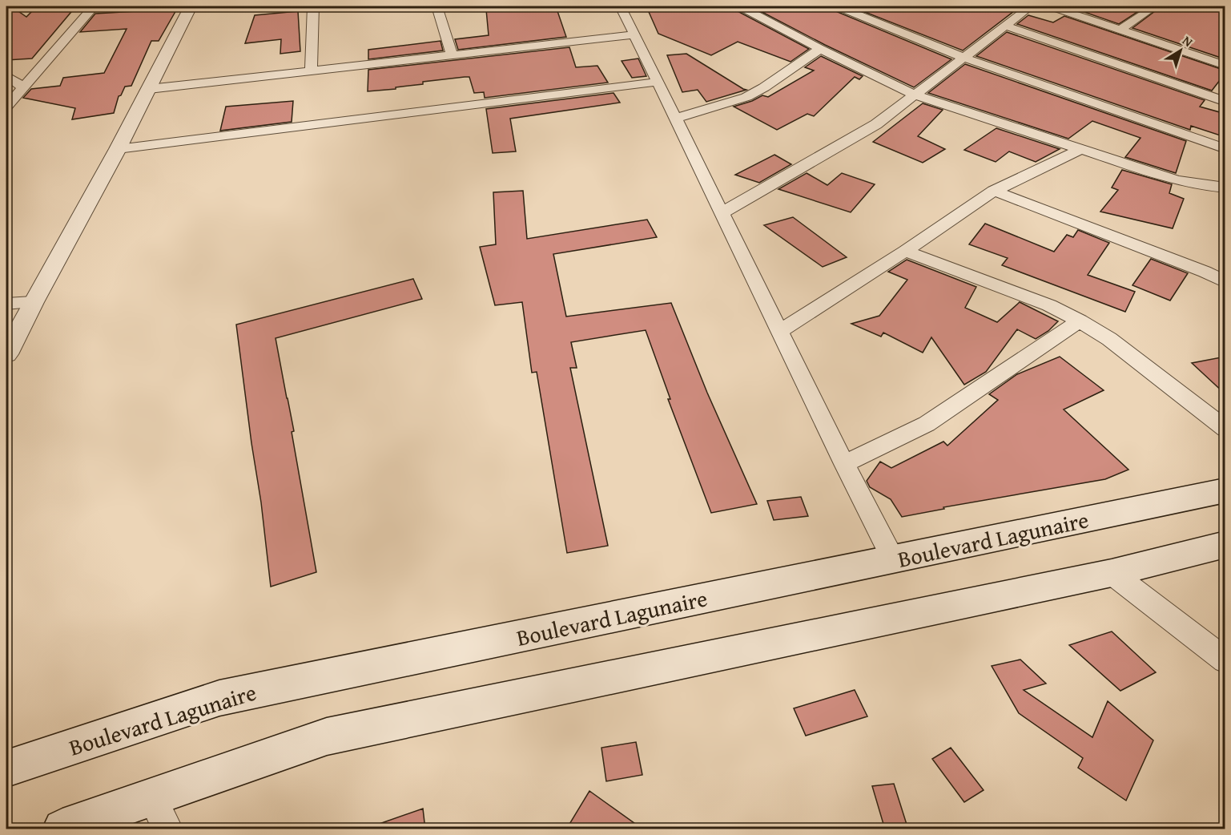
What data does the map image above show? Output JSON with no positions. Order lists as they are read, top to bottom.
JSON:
{
  "streets": {
    "main road": ["Boulevard Lagunaire"]
  },
  "north": "top right"
}
